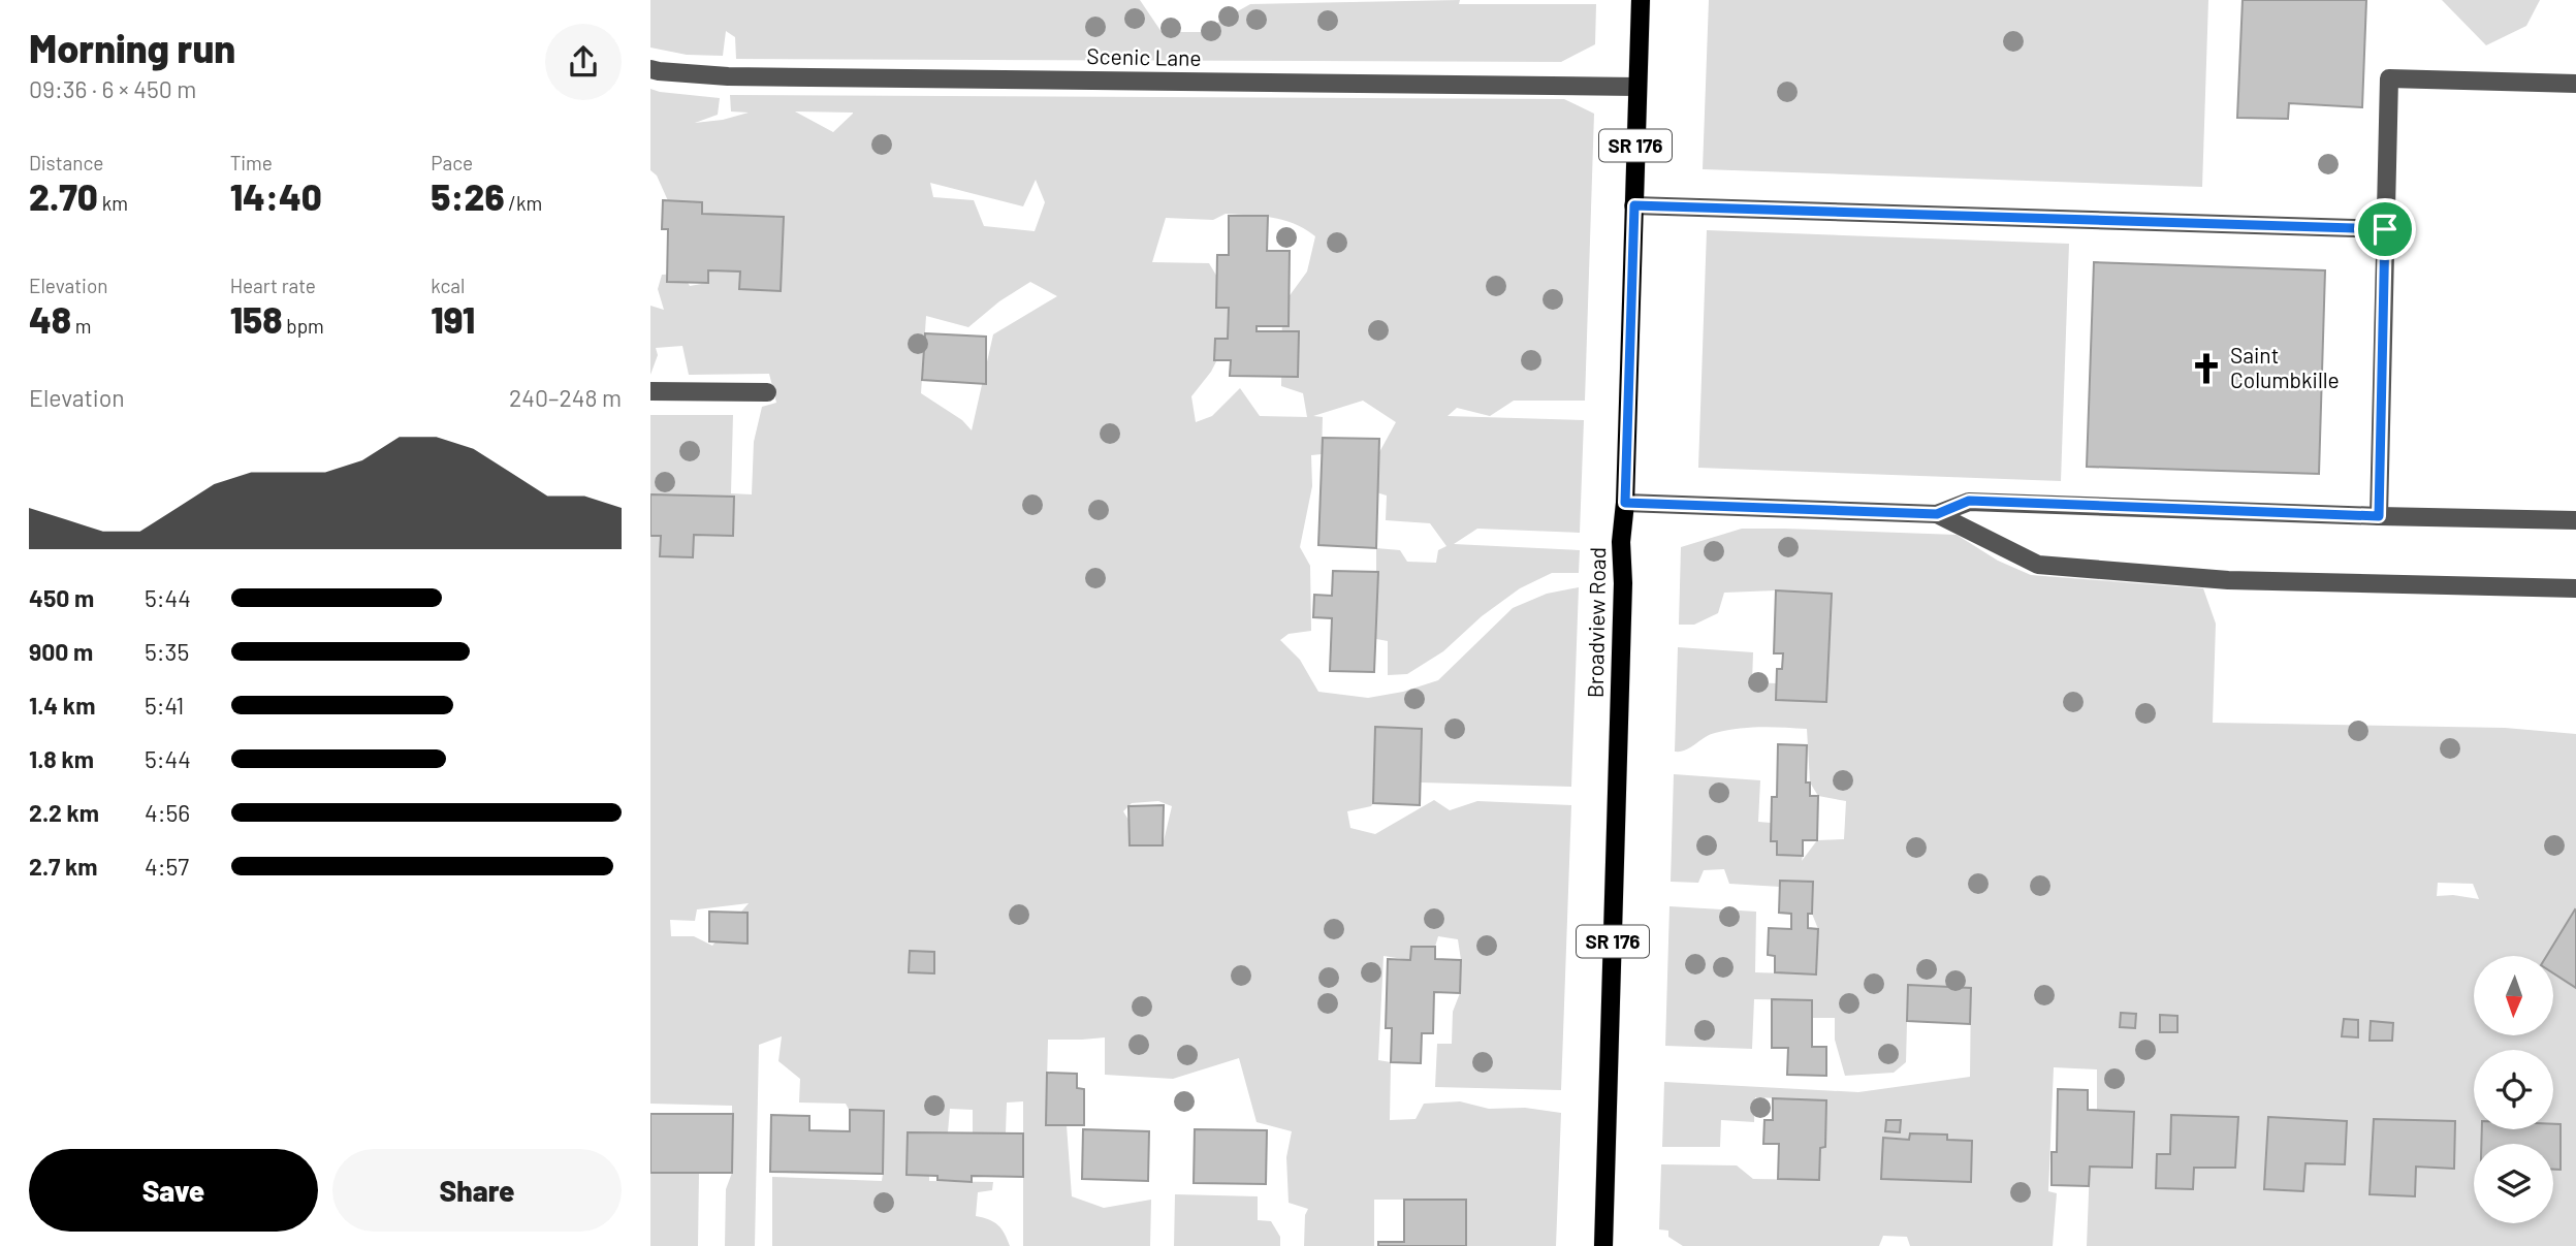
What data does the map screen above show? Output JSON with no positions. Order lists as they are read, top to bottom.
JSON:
{
  "streets": {
    "main road": ["SR 176", "Broadview Road"],
    "street": ["Scenic Lane"]
  },
  "crossings": [
    ["Scenic Lane", "Broadview Road"]
  ],
  "places": {
    "church": ["Saint Columbkille"]
  },
  "north": "bottom",
  "page": {
    "heading": ["Morning run", "09:36 · 6 × 450 m"],
    "stats": [
      ["Distance", "2.70 km"],
      ["Time", "14:40"],
      ["Pace", "5:26 /km"],
      ["Elevation", "48 m"],
      ["Heart rate", "158 bpm"],
      ["kcal", "191"]
    ],
    "chart": ["Elevation", "240–248 m"],
    "list": [
      {
        "name": "450 m",
        "note": "5:44"
      },
      {
        "name": "900 m",
        "note": "5:35"
      },
      {
        "name": "1.4 km",
        "note": "5:41"
      },
      {
        "name": "1.8 km",
        "note": "5:44"
      },
      {
        "name": "2.2 km",
        "note": "4:56"
      },
      {
        "name": "2.7 km",
        "note": "4:57"
      }
    ],
    "buttons": ["Save", "Share"]
  }
}
